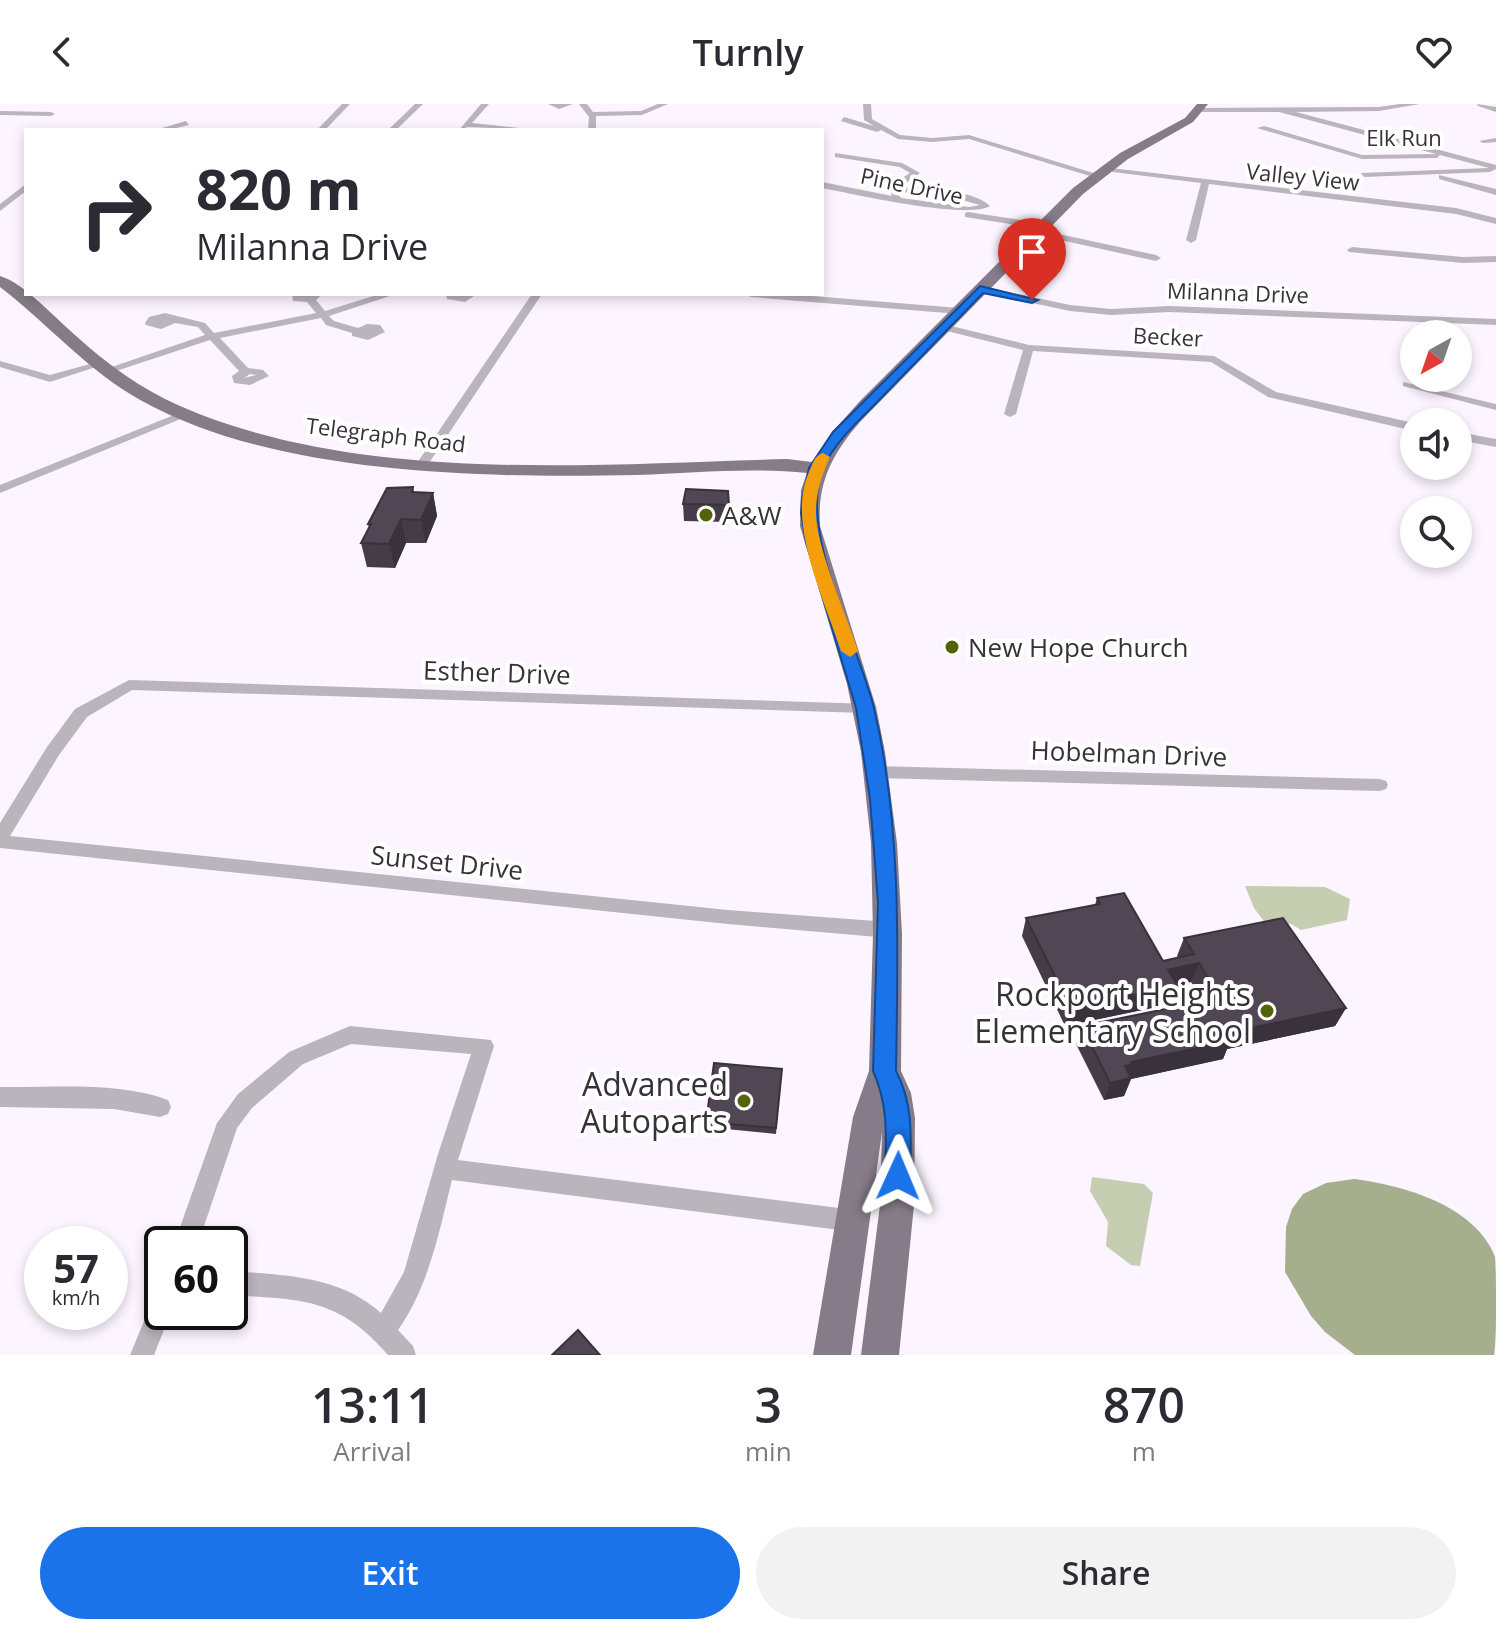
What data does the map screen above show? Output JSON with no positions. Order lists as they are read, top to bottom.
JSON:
{
  "streets": {
    "main road": ["Telegraph Road"],
    "street": [
      "Elk Run",
      "Valley View",
      "Pine Drive",
      "Milanna Drive",
      "Becker",
      "Esther Drive",
      "Hobelman Drive",
      "Sunset Drive"
    ]
  },
  "crossings": [
    ["Esther Drive", "Sunset Drive"]
  ],
  "places": [
    "A&W",
    "New Hope Church",
    "Rockport Heights Elementary School",
    "Advanced Autoparts"
  ],
  "north": "bottom left",
  "page": {
    "header": "Turnly",
    "turn": ["820 m", "Milanna Drive"],
    "speed": "57 km/h",
    "limit": "60",
    "eta": [
      "13:11",
      "Arrival",
      "3",
      "min",
      "870",
      "m"
    ],
    "buttons": ["Exit", "Share"]
  }
}
